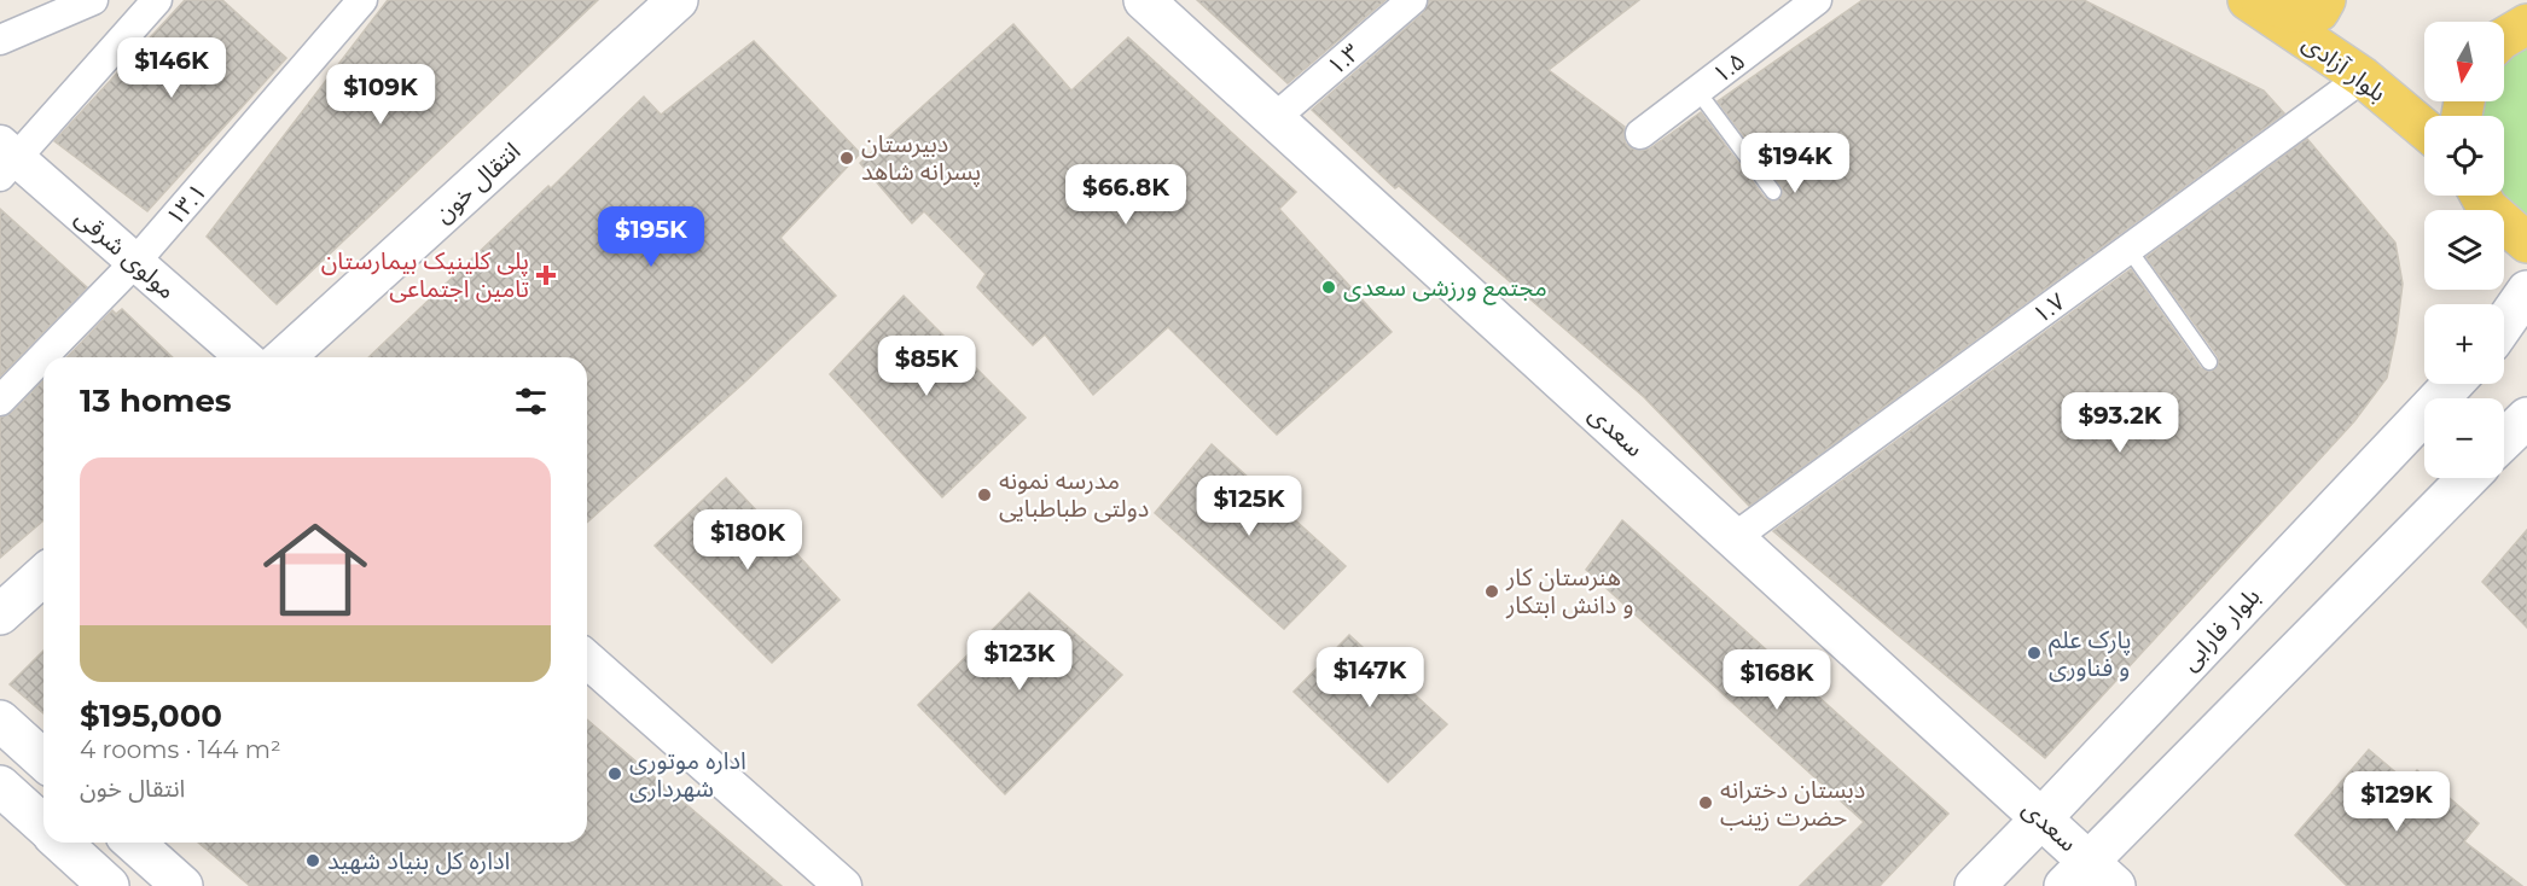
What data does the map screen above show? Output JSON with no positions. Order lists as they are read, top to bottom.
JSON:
{
  "streets": {
    "main road": [
      "بلوار آزادی",
      "انتقال خون",
      "سعدی",
      "بلوار فارابی"
    ],
    "street": [
      "۱.۳",
      "۱.۵",
      "۱۳.۱",
      "مولوی شرقی",
      "۱.۷"
    ]
  },
  "crossings": [
    ["۱.۳", "سعدی"],
    ["بلوار آزادی", "۱.۷"],
    ["۱۳.۱", "مولوی شرقی"],
    ["۱.۷", "سعدی"],
    ["سعدی", "بلوار فارابی"]
  ],
  "places": {
    "other": [
      "دبیرستان پسرانه شاهد",
      "مجتمع ورزشی سعدی",
      "مدرسه نمونه دولتی طباطبایی",
      "هنرستان کار و دانش ابتکار",
      "پارک علم و فناوری",
      "اداره موتوری شهرداری",
      "دبستان دخترانه حضرت زینب",
      "اداره کل بنیاد شهید"
    ],
    "health": ["پلی کلینیک بیمارستان تامین اجتماعی"]
  },
  "north": "bottom",
  "page": {
    "map_buttons": ["+", "−"],
    "price": [
      "$146K",
      "$109K",
      "$194K",
      "$66.8K",
      "$195K",
      "$85K",
      "$93.2K",
      "$125K",
      "$180K",
      "$123K",
      "$147K",
      "$168K",
      "$129K"
    ],
    "heading": "13 homes",
    "list": [
      {
        "name": "$195,000",
        "note": "4 rooms · 144 m² · انتقال خون"
      }
    ]
  }
}
